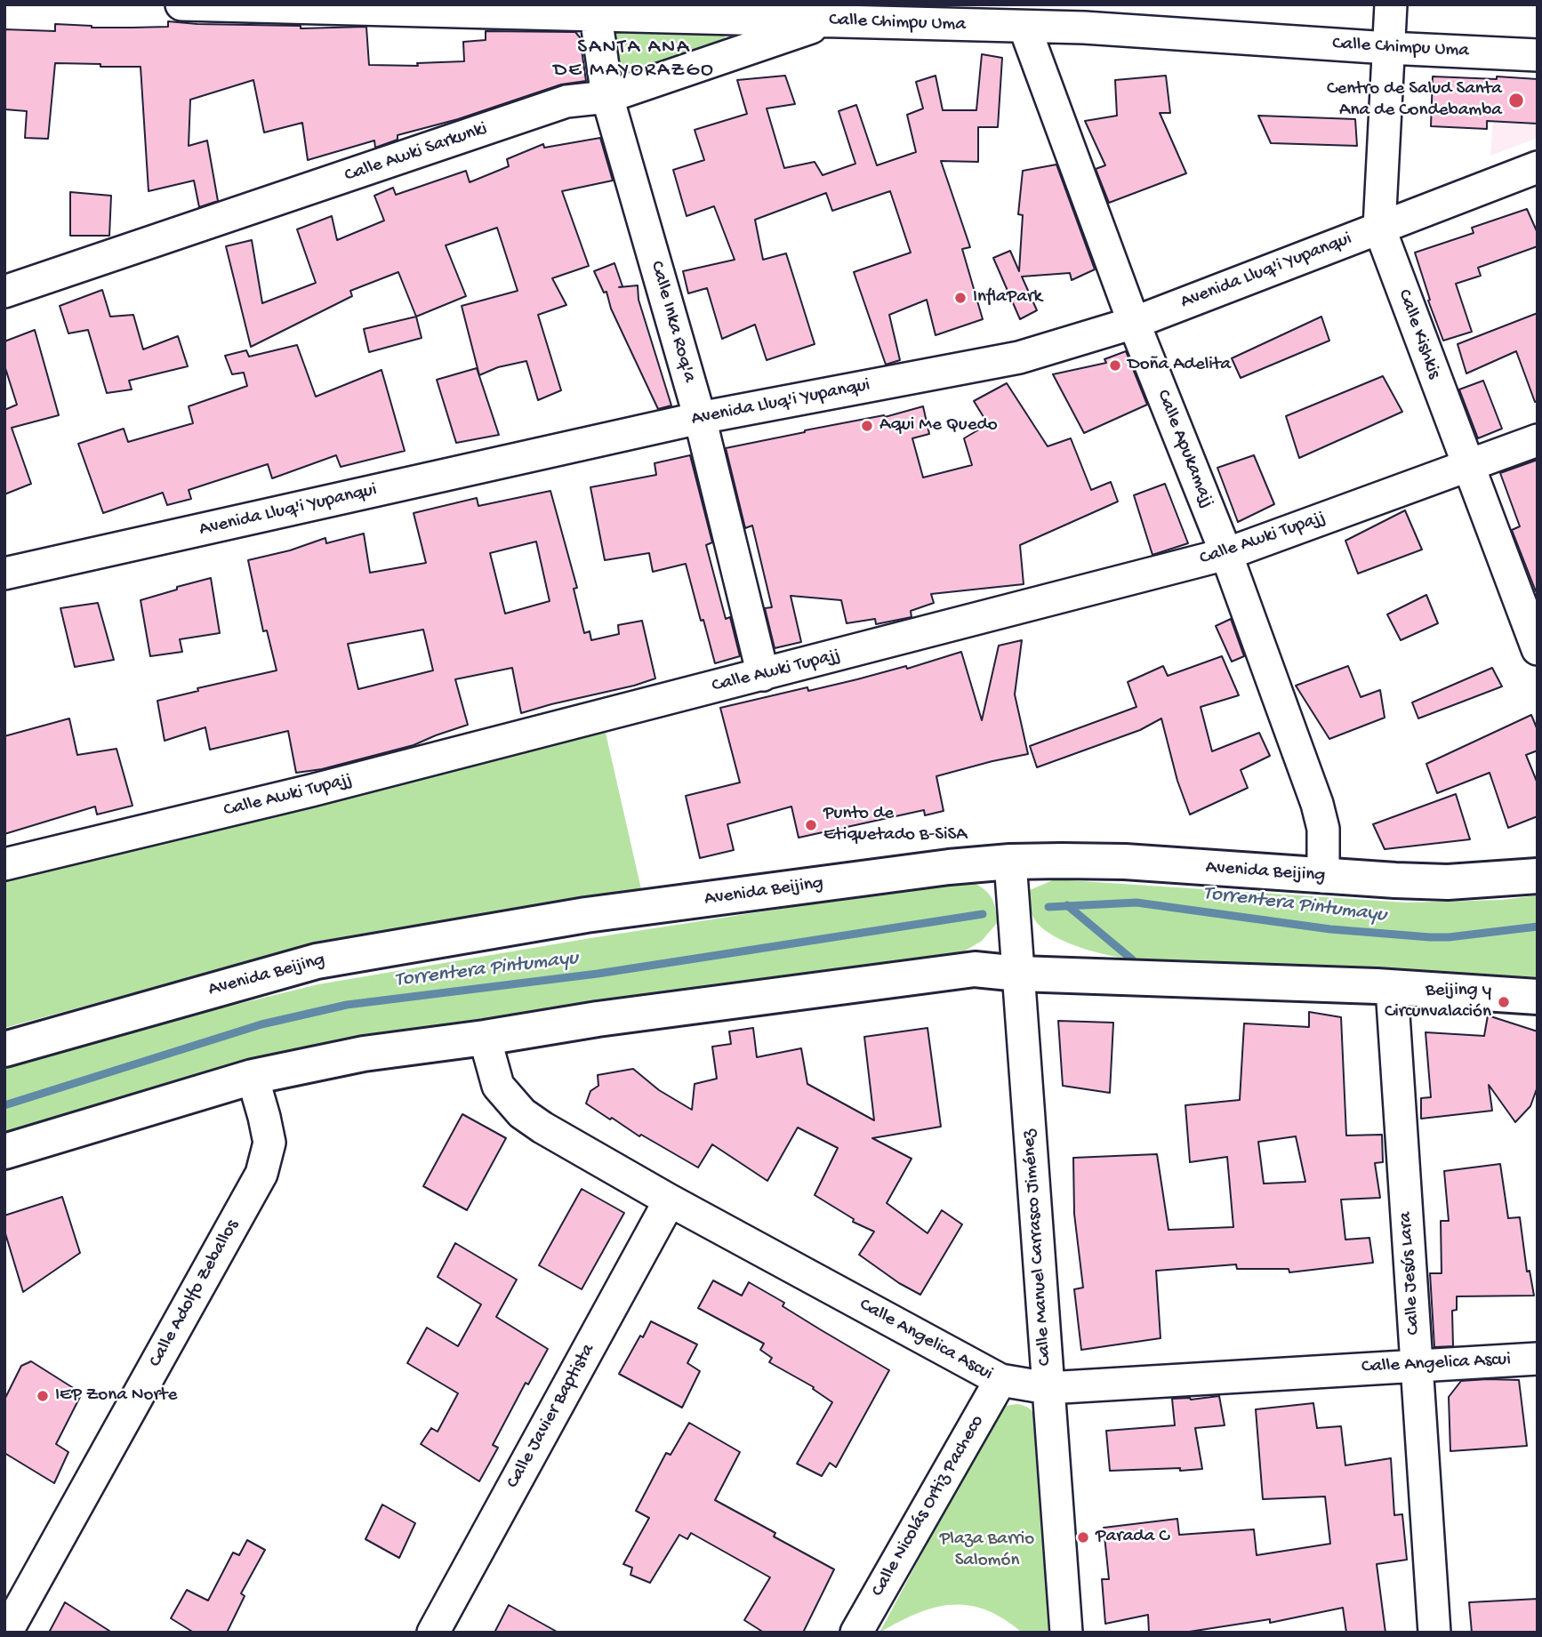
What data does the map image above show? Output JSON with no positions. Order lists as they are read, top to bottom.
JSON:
{
  "streets": {
    "main road": ["Avenida Beijing"],
    "street": [
      "Calle Chimpu Uma",
      "Calle Awki Sarkunki",
      "Avenida Lluq'i Yupanqui",
      "Calle Inka Roq'a",
      "Calle Kishkis",
      "Calle Apukamajj",
      "Calle Awki Tupajj",
      "Calle Manuel Carrasco Jiménez",
      "Calle Jesús Lara",
      "Calle Adolfo Zeballos",
      "Calle Angelica Ascui",
      "Calle Javier Baptista",
      "Calle Nicolás Ortiz Pacheco"
    ]
  },
  "crossings": [
    ["Calle Chimpu Uma", "Calle Awki Sarkunki"],
    ["Calle Chimpu Uma", "Calle Inka Roq'a"],
    ["Calle Chimpu Uma", "Calle Kishkis"],
    ["Calle Chimpu Uma", "Calle Apukamajj"],
    ["Calle Awki Sarkunki", "Calle Inka Roq'a"],
    ["Avenida Lluq'i Yupanqui", "Calle Inka Roq'a"],
    ["Avenida Lluq'i Yupanqui", "Calle Kishkis"],
    ["Avenida Lluq'i Yupanqui", "Calle Apukamajj"],
    ["Calle Inka Roq'a", "Calle Awki Tupajj"],
    ["Calle Kishkis", "Calle Awki Tupajj"],
    ["Calle Apukamajj", "Calle Awki Tupajj"],
    ["Calle Apukamajj", "Avenida Beijing"],
    ["Avenida Beijing", "Calle Manuel Carrasco Jiménez"],
    ["Calle Manuel Carrasco Jiménez", "Calle Angelica Ascui"],
    ["Calle Jesús Lara", "Calle Angelica Ascui"],
    ["Calle Angelica Ascui", "Calle Javier Baptista"],
    ["Calle Angelica Ascui", "Calle Nicolás Ortiz Pacheco"]
  ],
  "districts": ["SANTA ANA DE MAYORAZGO"],
  "water": ["Torrentera Pintumayu"],
  "parks": ["Plaza Barrio Salomón"],
  "places": [
    "Centro de Salud Santa Ana de Condebamba",
    "InflaPark",
    "Doña Adelita",
    "Aqui Me Quedo",
    "Punto de Etiquetado B-SiSA",
    "Beijing y Circunvalación",
    "IEP Zona Norte",
    "Parada C"
  ]
}
